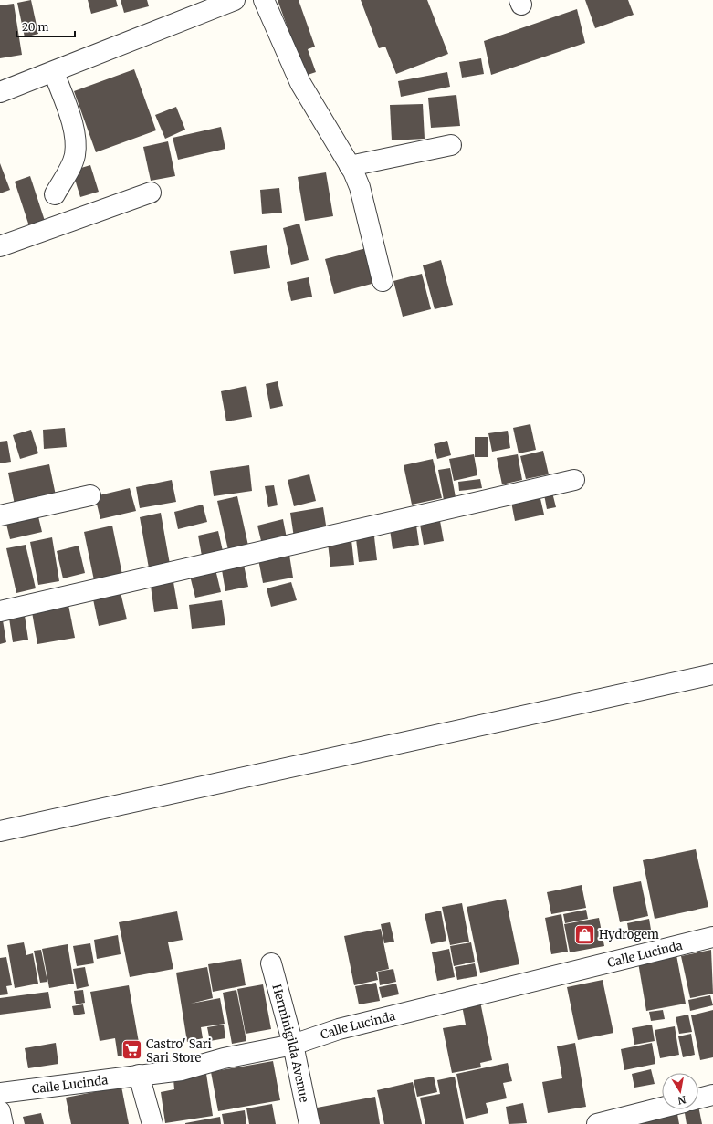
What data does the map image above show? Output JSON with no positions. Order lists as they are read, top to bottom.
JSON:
{
  "streets": {
    "street": ["Calle Lucinda", "Herminigilda Avenue"]
  },
  "crossings": [
    ["Calle Lucinda", "Herminigilda Avenue"]
  ],
  "places": {
    "shop": ["Hydrogem"],
    "supermarket": ["Castro' Sari Sari Store"]
  },
  "scale_bar": "20 m",
  "north": "bottom"
}
